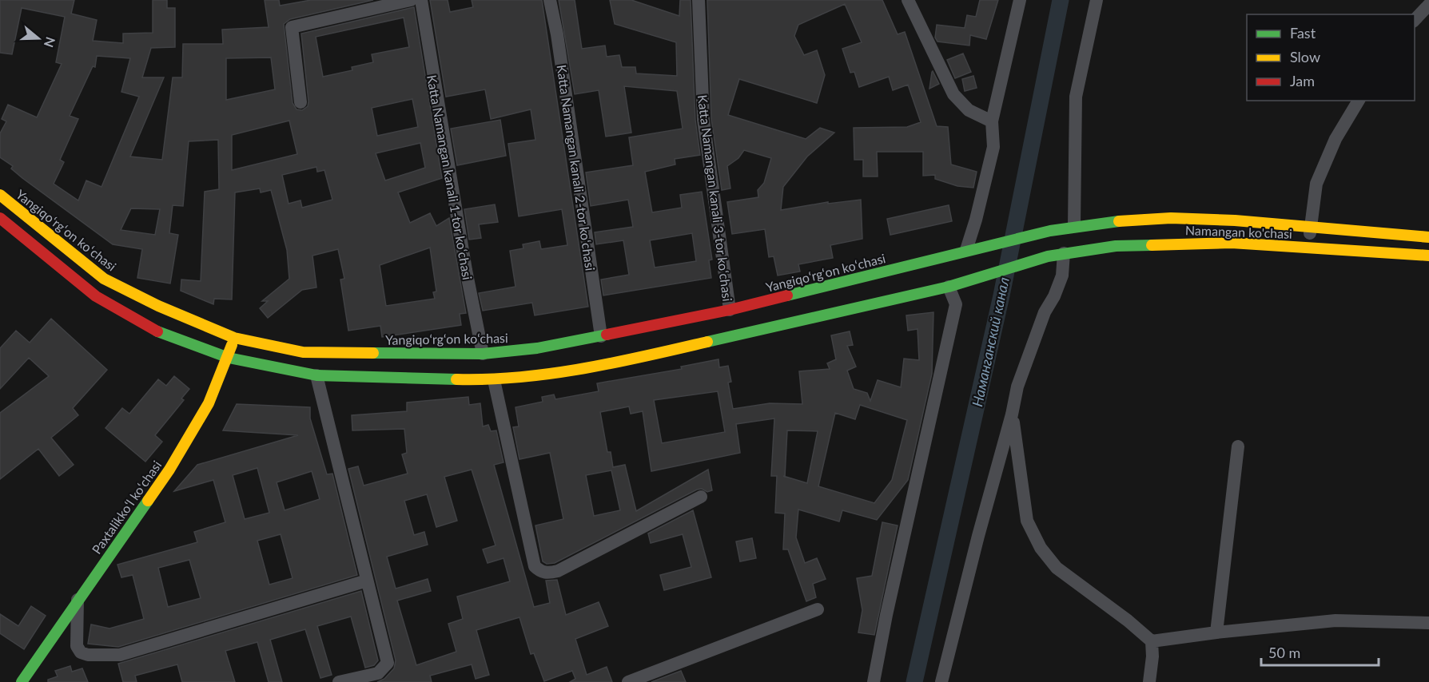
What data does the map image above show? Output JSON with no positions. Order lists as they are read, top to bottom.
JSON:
{
  "streets": {
    "main road": ["Yangiqoʻrgʻon koʻchasi", "Namangan ko'chasi", "Paxtalikkoʻl koʻchasi"],
    "street": ["Katta Namangan kanali 2-tor koʻchasi", "Katta Namangan kanali 1-tor koʻchasi", "Katta Namangan kanali 3-tor koʻchasi"]
  },
  "crossings": [
    ["Katta Namangan kanali 2-tor koʻchasi", "Yangiqoʻrgʻon koʻchasi"],
    ["Katta Namangan kanali 1-tor koʻchasi", "Yangiqoʻrgʻon koʻchasi"],
    ["Katta Namangan kanali 3-tor koʻchasi", "Yangiqoʻrgʻon koʻchasi"],
    ["Yangiqoʻrgʻon koʻchasi", "Namangan ko'chasi"],
    ["Yangiqoʻrgʻon koʻchasi", "Paxtalikkoʻl koʻchasi"]
  ],
  "water": ["Наманганский канал"],
  "legend": ["Fast", "Slow", "Jam"],
  "scale_bar": "50 m",
  "north": "right"
}
